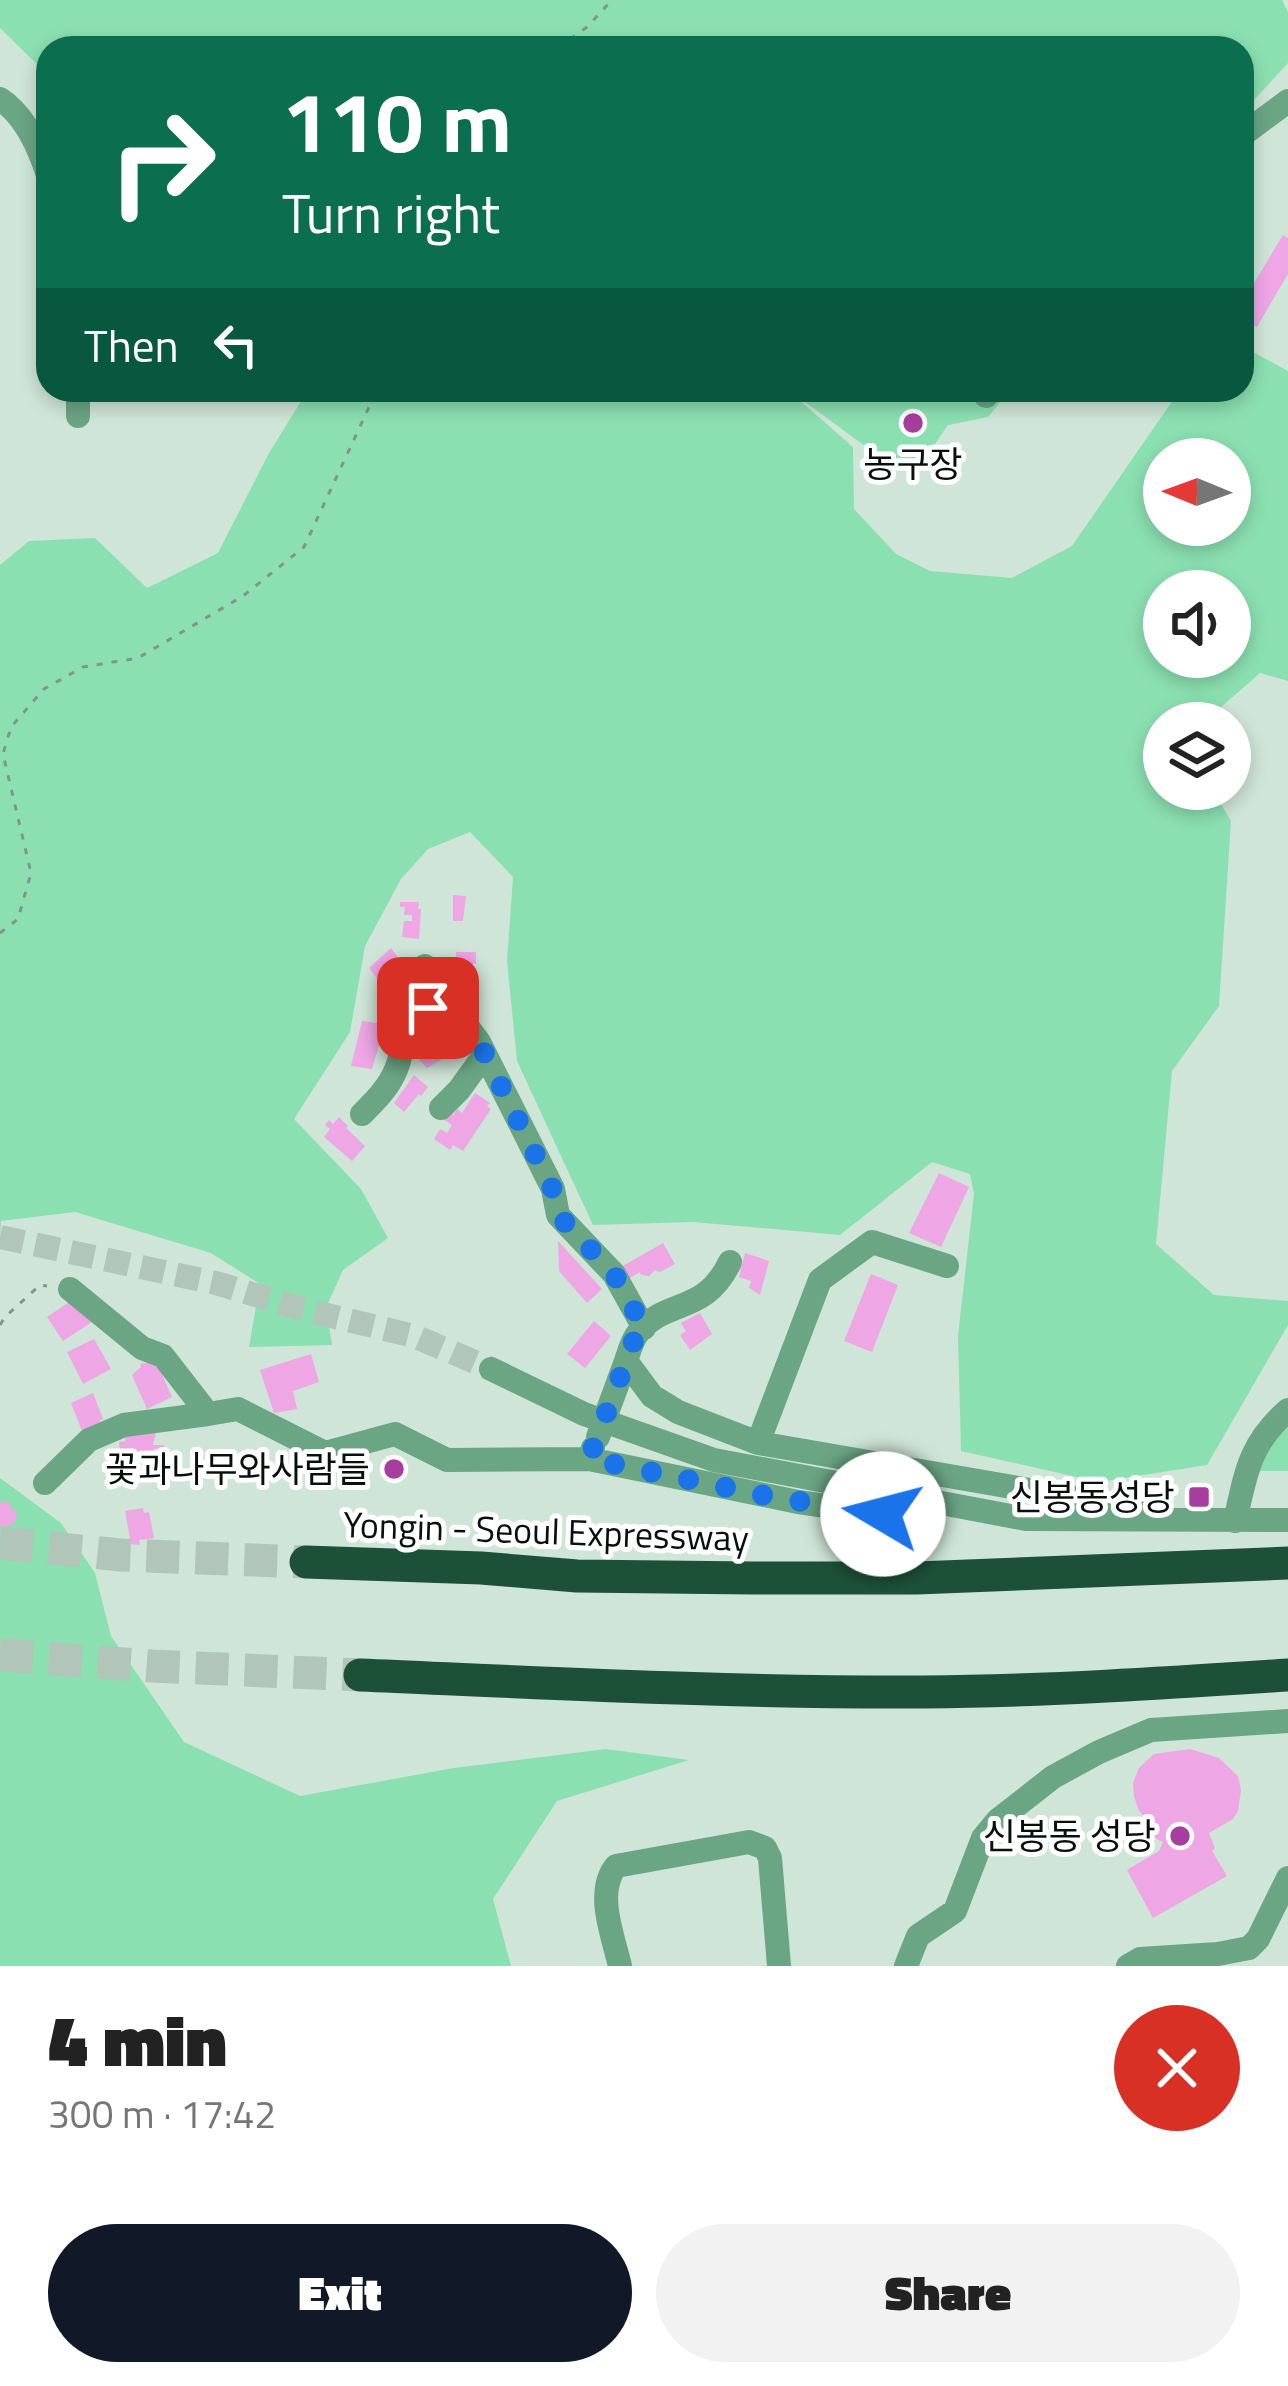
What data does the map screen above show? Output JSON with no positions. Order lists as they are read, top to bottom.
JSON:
{
  "streets": {
    "highway": ["Yongin - Seoul Expressway"]
  },
  "places": {
    "other": ["농구장", "꽃과나무와사람들", "신봉동 성당"],
    "transit": ["신봉동성당"]
  },
  "north": "left",
  "page": {
    "turn": ["110 m", "Turn right"],
    "then": "Then",
    "heading": ["4 min", "300 m · 17:42"],
    "buttons": ["Exit", "Share"]
  }
}
